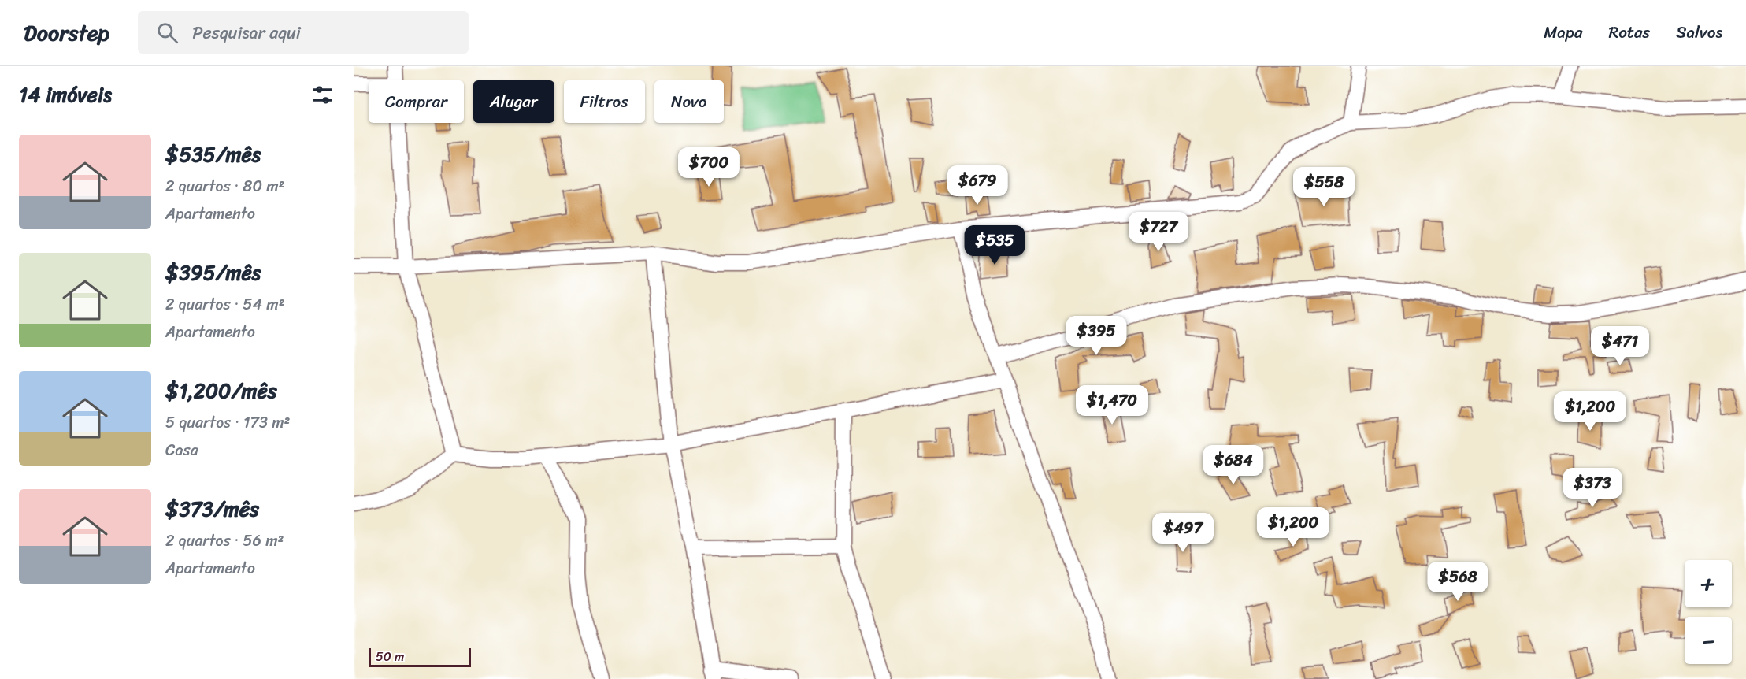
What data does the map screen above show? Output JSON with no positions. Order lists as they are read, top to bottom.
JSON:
{
  "scale_bar": "50 m",
  "page": {
    "header": "Doorstep",
    "search": "Pesquisar aqui",
    "nav": ["Mapa", "Rotas", "Salvos"],
    "heading": "14 imóveis",
    "chip": [
      "Comprar",
      "Alugar",
      "Filtros",
      "Novo"
    ],
    "list": [
      {
        "name": "$535/mês",
        "note": "2 quartos · 80 m² · Apartamento"
      },
      {
        "name": "$395/mês",
        "note": "2 quartos · 54 m² · Apartamento"
      },
      {
        "name": "$1,200/mês",
        "note": "5 quartos · 173 m² · Casa"
      },
      {
        "name": "$373/mês",
        "note": "2 quartos · 56 m² · Apartamento"
      }
    ],
    "price": [
      "$700",
      "$679",
      "$558",
      "$727",
      "$535",
      "$395",
      "$471",
      "$1,470",
      "$1,200",
      "$684",
      "$373",
      "$1,200",
      "$497",
      "$568"
    ],
    "map_buttons": ["+", "−"],
    "scale": "50 m"
  }
}
